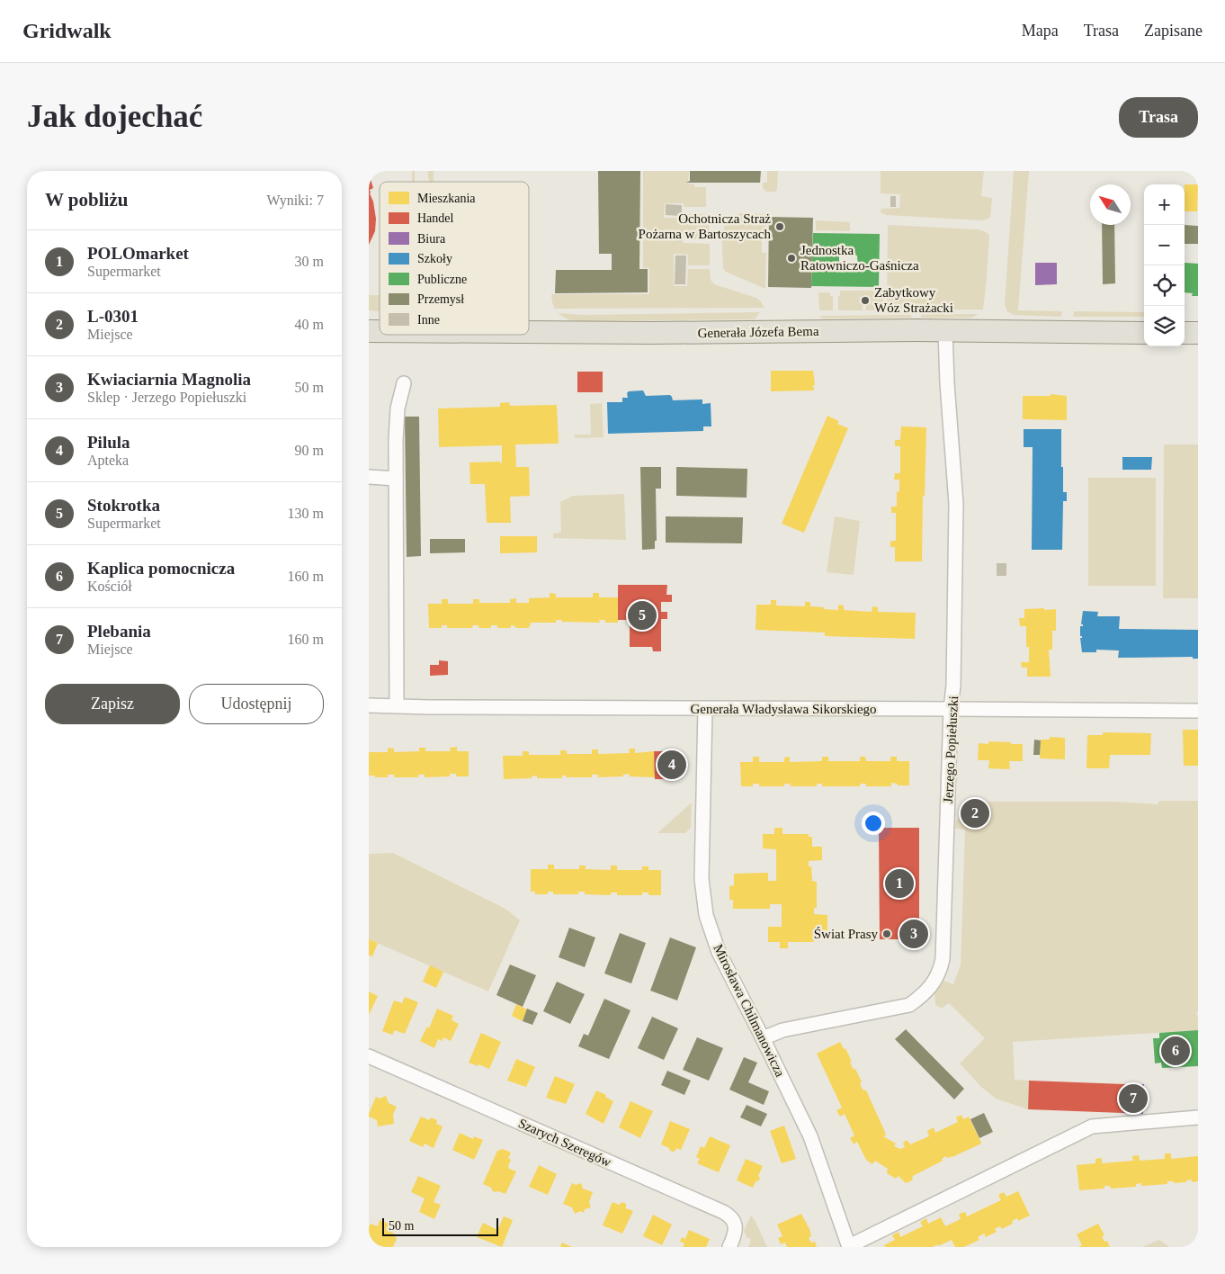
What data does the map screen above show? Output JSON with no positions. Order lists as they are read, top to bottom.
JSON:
{
  "streets": {
    "main road": ["Generała Józefa Bema"],
    "street": [
      "Generała Władysława Sikorskiego",
      "Jerzego Popiełuszki",
      "Mirosława Chilmanowicza",
      "Szarych Szeregów"
    ]
  },
  "crossings": [
    ["Generała Józefa Bema", "Jerzego Popiełuszki"],
    ["Generała Władysława Sikorskiego", "Jerzego Popiełuszki"],
    ["Generała Władysława Sikorskiego", "Mirosława Chilmanowicza"],
    ["Jerzego Popiełuszki", "Mirosława Chilmanowicza"]
  ],
  "places": [
    "Ochotnicza Straż Pożarna w Bartoszycach",
    "Jednostka Ratowniczo-Gaśnicza",
    "Zabytkowy Wóz Strażacki",
    "Świat Prasy"
  ],
  "legend": [
    "Mieszkania",
    "Handel",
    "Biura",
    "Szkoły",
    "Publiczne",
    "Przemysł",
    "Inne"
  ],
  "scale_bar": "50 m",
  "north": "top left",
  "page": {
    "header": "Gridwalk",
    "nav": ["Mapa", "Trasa", "Zapisane"],
    "buttons": [
      "Trasa",
      ["Zapisz", "Udostępnij"]
    ],
    "title": "Jak dojechać",
    "heading": ["W pobliżu", "Wyniki: 7"],
    "map_buttons": ["+", "−"],
    "list": [
      {
        "mark": "1",
        "name": "POLOmarket",
        "note": "Supermarket",
        "value": "30 m"
      },
      {
        "mark": "2",
        "name": "L-0301",
        "note": "Miejsce",
        "value": "40 m"
      },
      {
        "mark": "3",
        "name": "Kwiaciarnia Magnolia",
        "note": "Sklep · Jerzego Popiełuszki",
        "value": "50 m"
      },
      {
        "mark": "4",
        "name": "Pilula",
        "note": "Apteka",
        "value": "90 m"
      },
      {
        "mark": "5",
        "name": "Stokrotka",
        "note": "Supermarket",
        "value": "130 m"
      },
      {
        "mark": "6",
        "name": "Kaplica pomocnicza",
        "note": "Kościół",
        "value": "160 m"
      },
      {
        "mark": "7",
        "name": "Plebania",
        "note": "Miejsce",
        "value": "160 m"
      }
    ],
    "pins": [
      "5",
      "4",
      "2",
      "1",
      "3",
      "6",
      "7"
    ],
    "scale": "50 m"
  }
}
